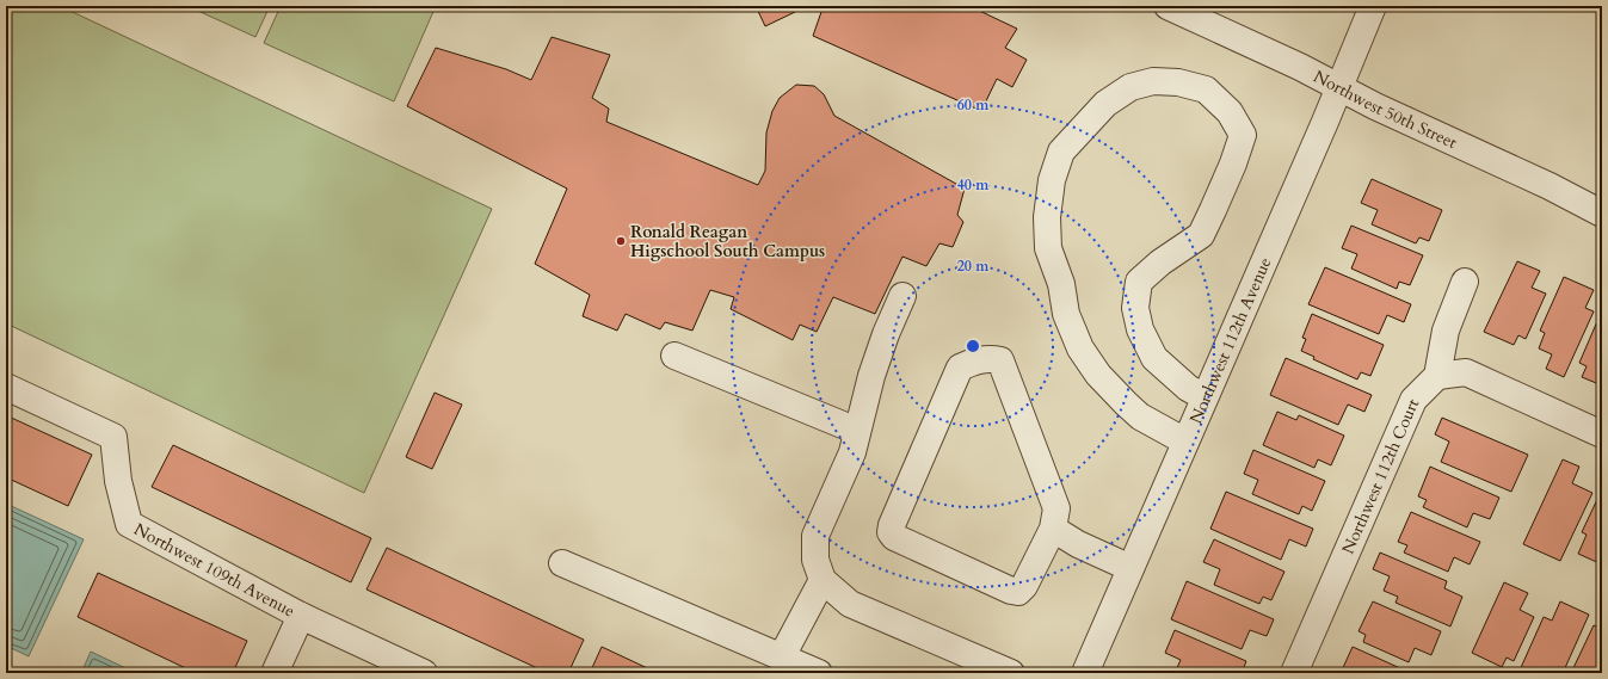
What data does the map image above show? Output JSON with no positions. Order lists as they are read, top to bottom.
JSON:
{
  "streets": {
    "street": [
      "Northwest 50th Street",
      "Northwest 112th Avenue",
      "Northwest 112th Court",
      "Northwest 109th Avenue"
    ]
  },
  "crossings": [
    ["Northwest 50th Street", "Northwest 112th Avenue"]
  ],
  "places": ["Ronald Reagan Higschool South Campus"],
  "rings": ["60 m", "40 m", "20 m"]
}
